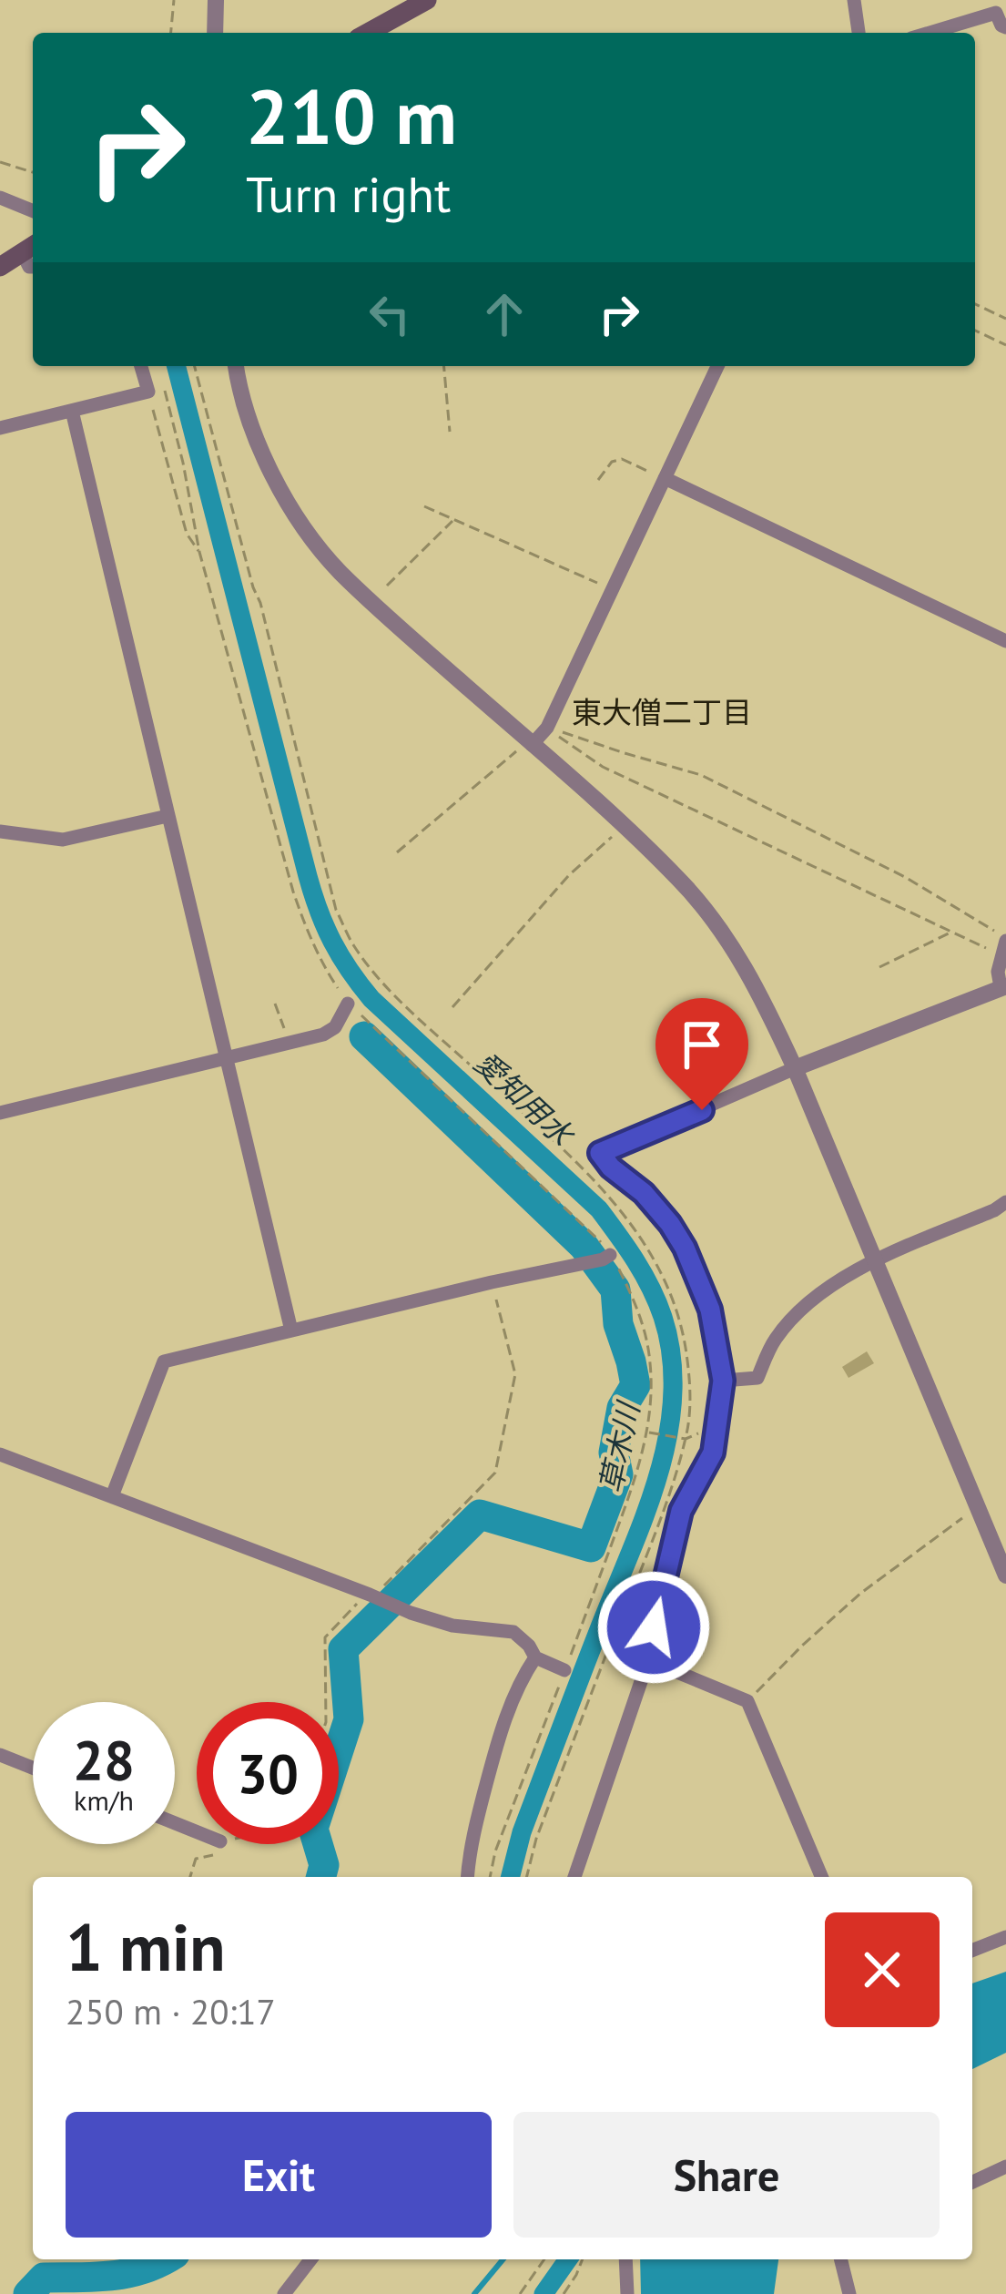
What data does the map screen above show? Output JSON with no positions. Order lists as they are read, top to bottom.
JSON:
{
  "districts": ["東大僧二丁目"],
  "water": ["愛知用水", "草木川"],
  "page": {
    "turn": ["210 m", "Turn right"],
    "speed": "28 km/h",
    "limit": "30",
    "heading": ["1 min", "250 m · 20:17"],
    "buttons": ["Exit", "Share"]
  }
}
